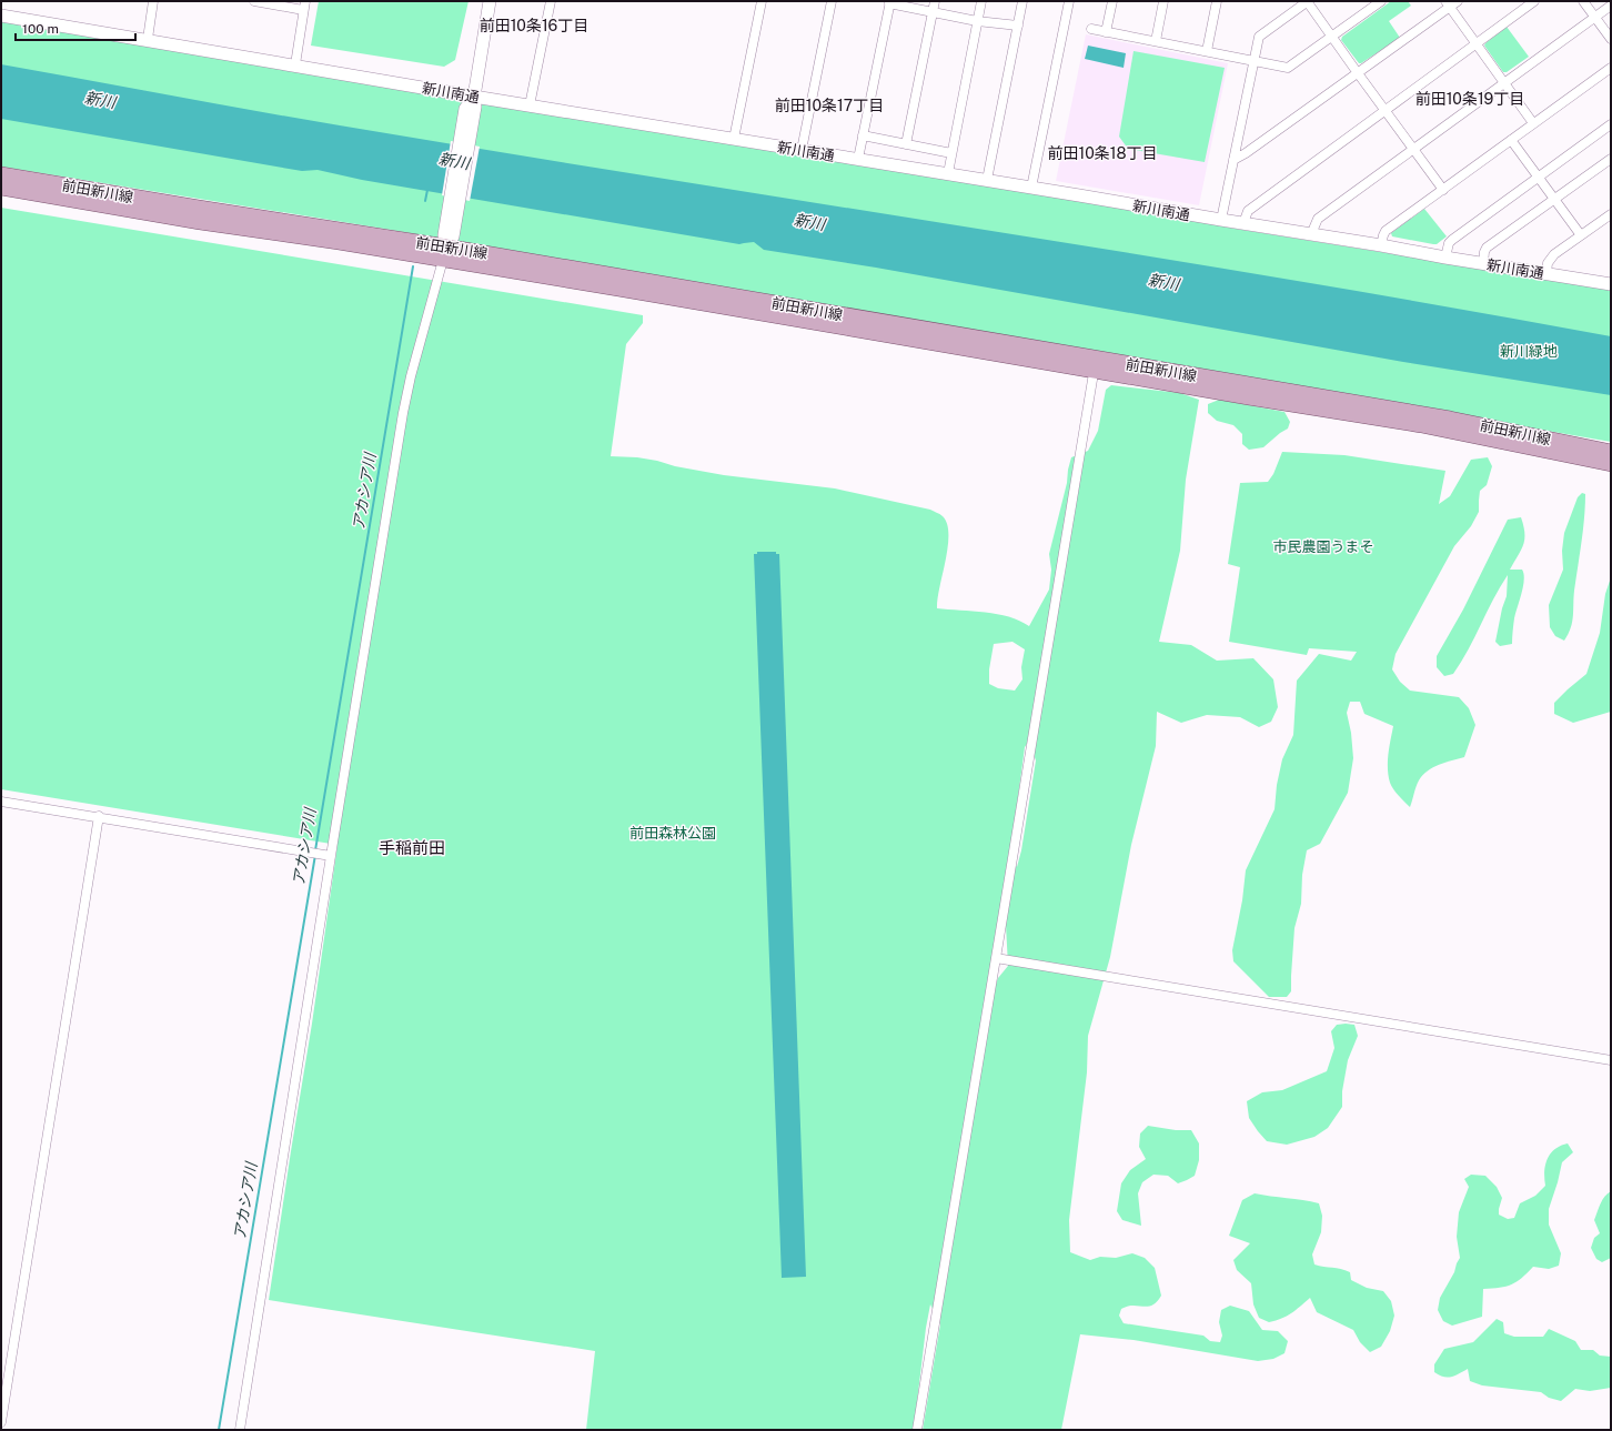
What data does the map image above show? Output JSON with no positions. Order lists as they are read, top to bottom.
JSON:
{
  "streets": {
    "main road": ["前田新川線"],
    "street": ["新川南通"]
  },
  "districts": [
    "前田10条16丁目",
    "前田10条19丁目",
    "前田10条17丁目",
    "前田10条18丁目",
    "手稲前田"
  ],
  "water": ["新川", "アカシア川"],
  "parks": ["新川緑地", "市民農園うまそ", "前田森林公園"],
  "scale_bar": "100 m"
}
